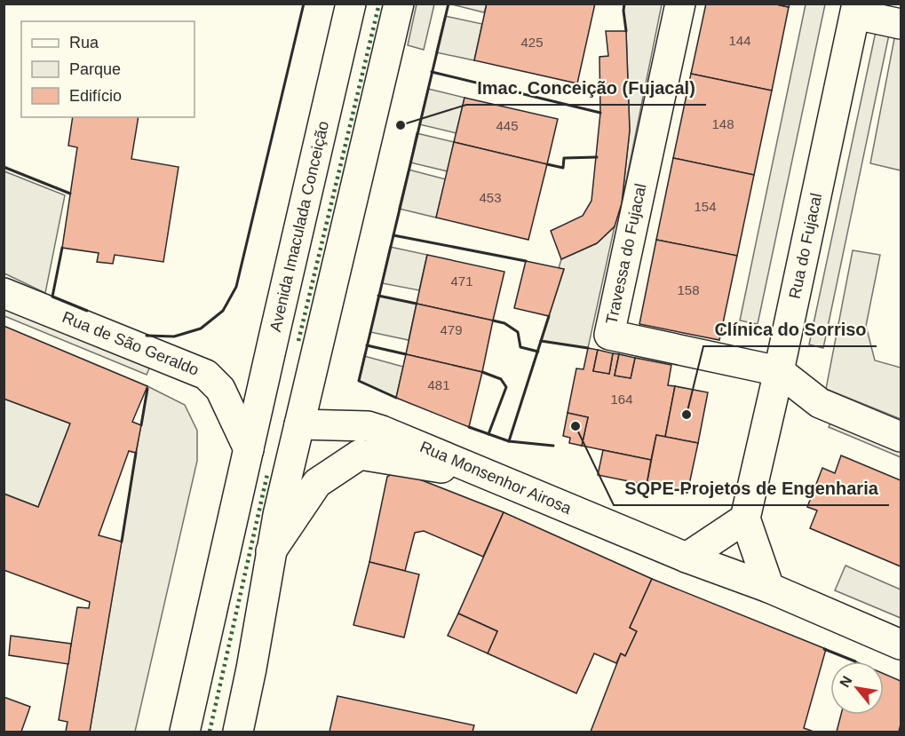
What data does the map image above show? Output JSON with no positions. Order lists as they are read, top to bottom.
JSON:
{
  "streets": {
    "main road": [
      "Avenida Imaculada Conceição",
      "Rua do Fujacal",
      "Travessa do Fujacal",
      "Rua de São Geraldo",
      "Rua Monsenhor Airosa"
    ]
  },
  "crossings": [
    ["Avenida Imaculada Conceição", "Rua de São Geraldo"],
    ["Rua do Fujacal", "Travessa do Fujacal"]
  ],
  "places": ["Imac. Conceição (Fujacal)", "Clínica do Sorriso", "SQPE-Projetos de Engenharia"],
  "house_numbers": [
    "144",
    "425",
    "148",
    "445",
    "453",
    "154",
    "471",
    "158",
    "479",
    "481",
    "164"
  ],
  "legend": ["Rua", "Parque", "Edifício"],
  "north": "top left"
}
